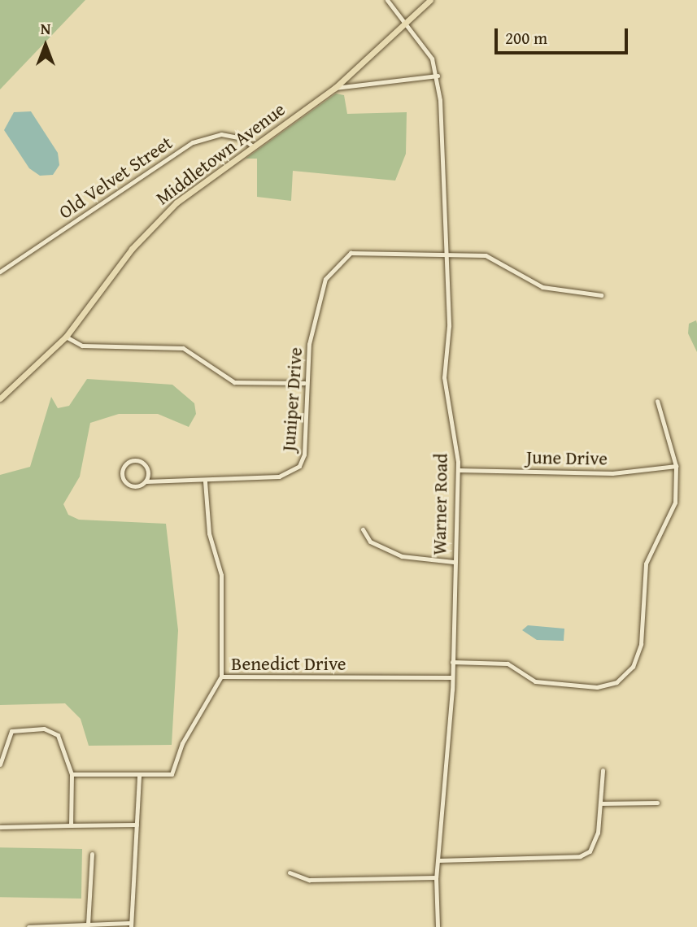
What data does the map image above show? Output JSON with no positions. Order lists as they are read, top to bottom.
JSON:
{
  "streets": {
    "main road": ["Middletown Avenue"],
    "street": [
      "Old Velvet Street",
      "Juniper Drive",
      "June Drive",
      "Warner Road",
      "Benedict Drive"
    ]
  },
  "crossings": [
    ["Middletown Avenue", "Old Velvet Street"],
    ["Middletown Avenue", "Warner Road"],
    ["Juniper Drive", "Warner Road"],
    ["Juniper Drive", "Benedict Drive"],
    ["June Drive", "Warner Road"],
    ["Warner Road", "Benedict Drive"]
  ],
  "scale_bar": "200 m",
  "north": "top"
}
